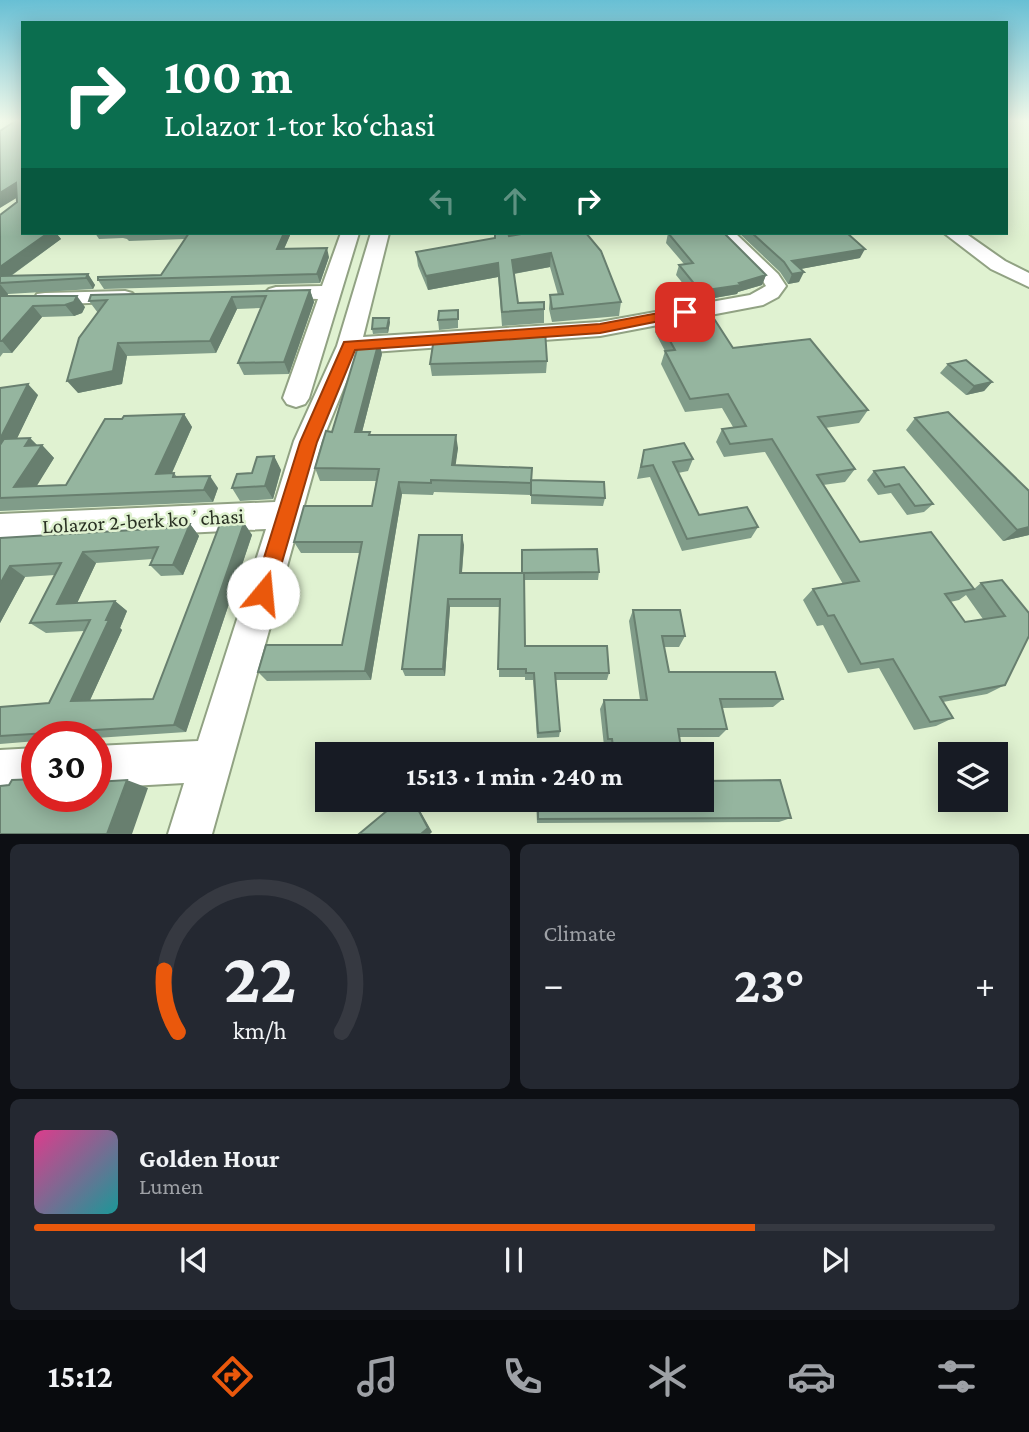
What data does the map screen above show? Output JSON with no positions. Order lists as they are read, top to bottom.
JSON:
{
  "streets": {
    "street": ["Lolazor 2-berk koʼchasi"]
  },
  "page": {
    "turn": ["100 m", "Lolazor 1-tor ko‘chasi"],
    "limit": "30",
    "trip": "15:13 · 1 min · 240 m",
    "tile": "Climate",
    "heat": ["−", "23°", "+"],
    "song": ["Golden Hour", "Lumen"],
    "tabs": "15:12",
    "gauge": ["22", "km/h"]
  }
}
